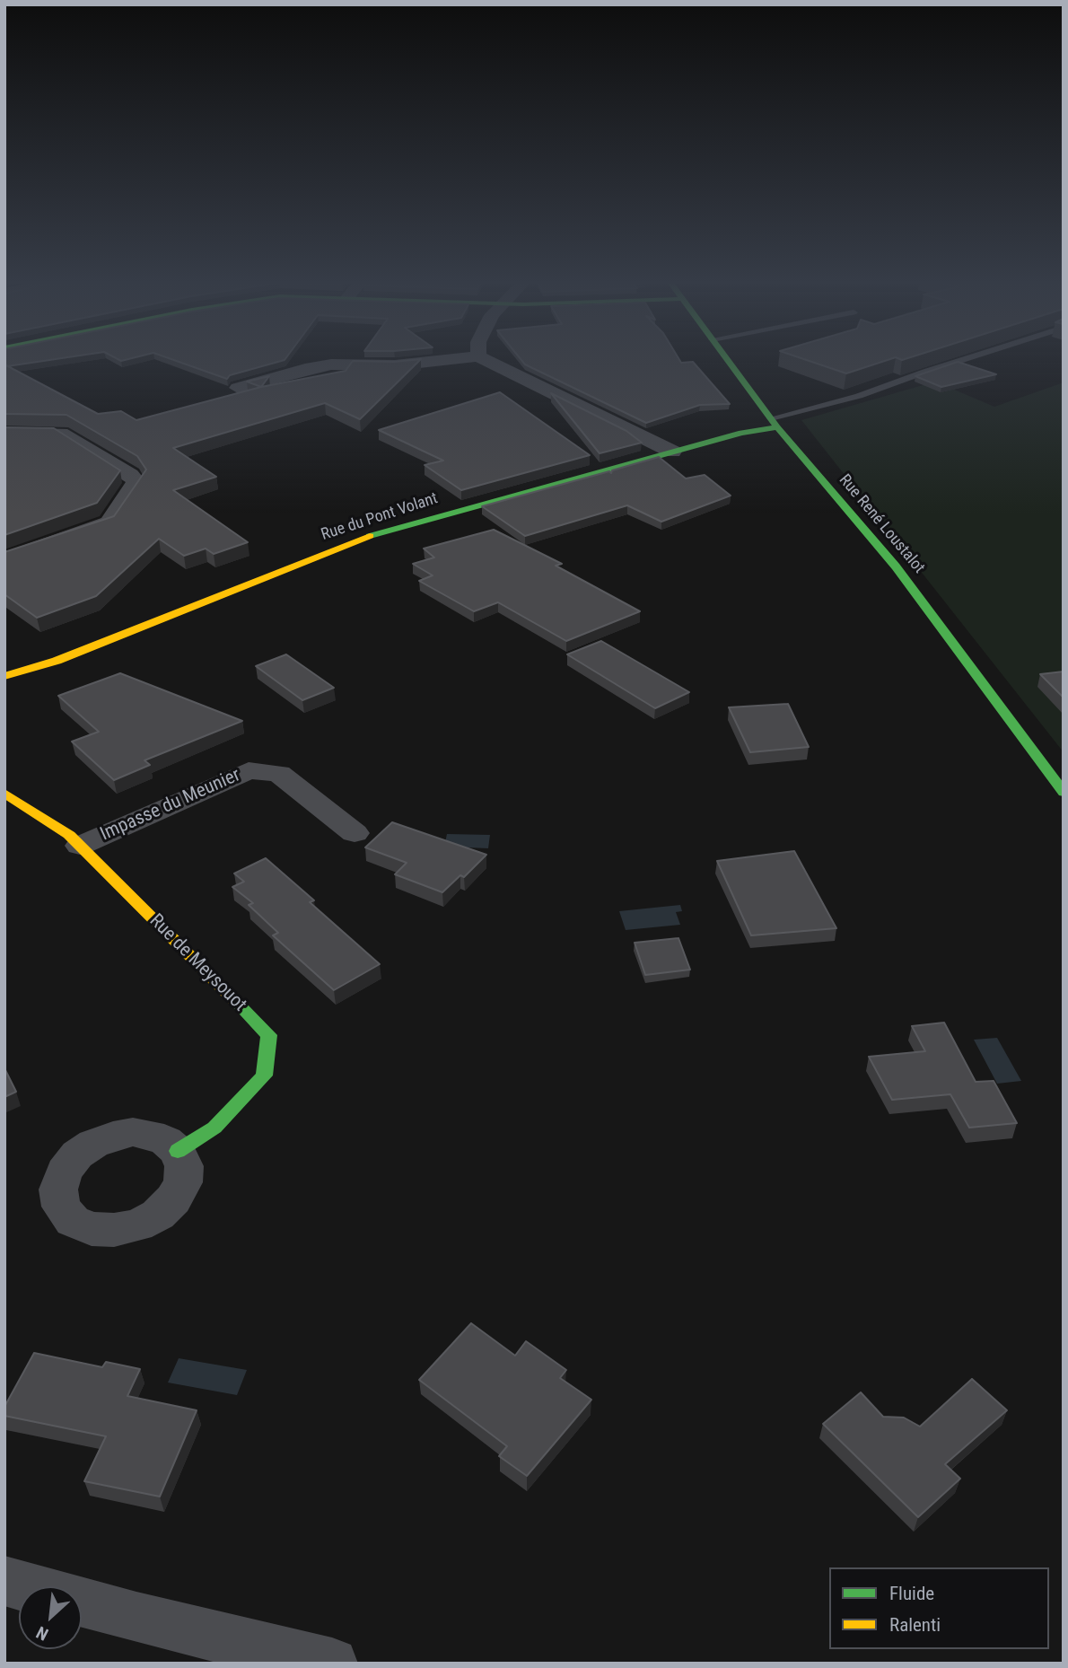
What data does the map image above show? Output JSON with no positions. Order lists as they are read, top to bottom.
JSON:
{
  "streets": {
    "street": [
      "Rue du Pont Volant",
      "Rue René Loustalot",
      "Impasse du Meunier",
      "Rue de Meysouot"
    ]
  },
  "crossings": [
    ["Rue du Pont Volant", "Rue René Loustalot"],
    ["Impasse du Meunier", "Rue de Meysouot"]
  ],
  "legend": ["Fluide", "Ralenti"],
  "north": "bottom left"
}
